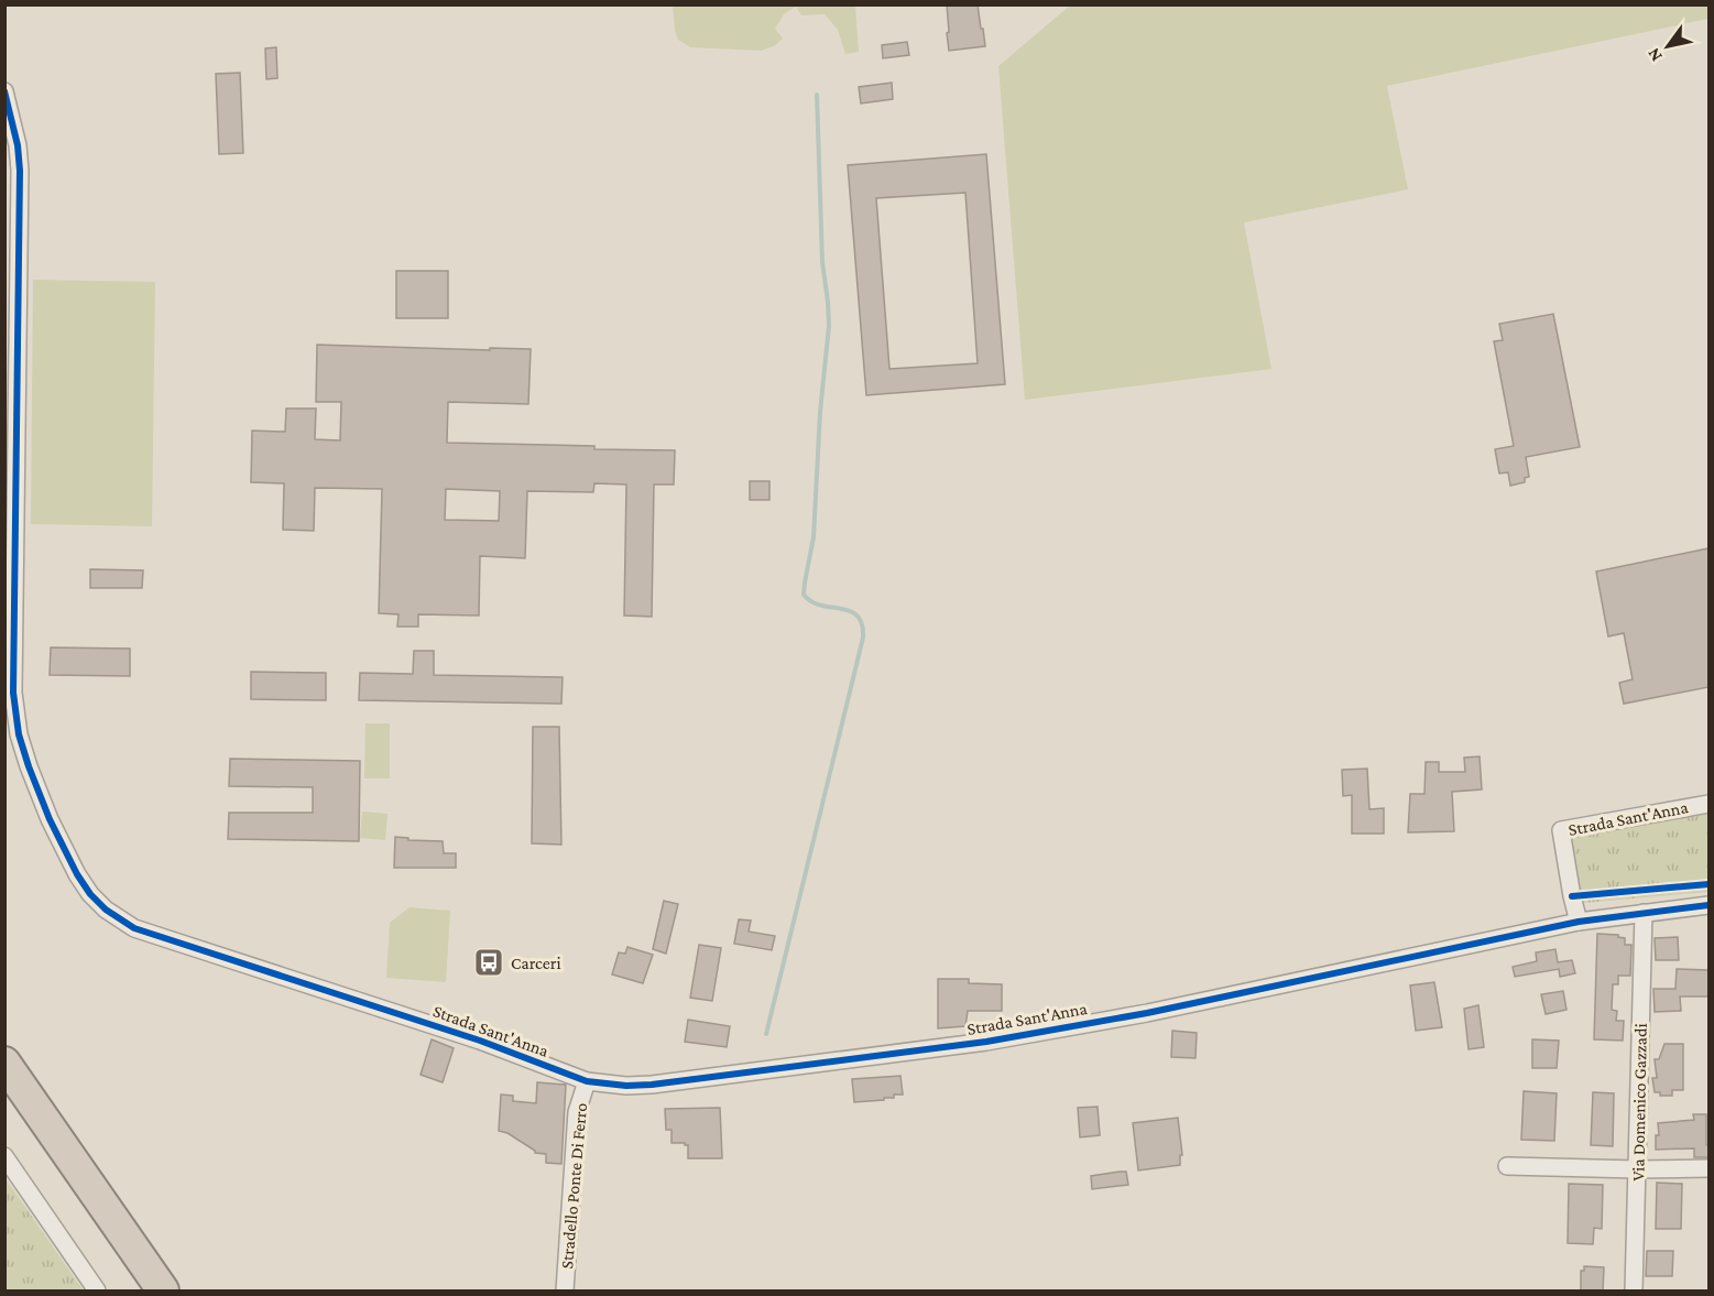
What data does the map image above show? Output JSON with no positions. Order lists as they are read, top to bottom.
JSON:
{
  "streets": {
    "street": ["Strada Sant'Anna", "Via Domenico Gazzadi", "Stradello Ponte Di Ferro"]
  },
  "crossings": [
    ["Strada Sant'Anna", "Via Domenico Gazzadi"],
    ["Strada Sant'Anna", "Stradello Ponte Di Ferro"]
  ],
  "places": {
    "bus stop": ["Carceri"]
  },
  "north": "bottom left"
}
